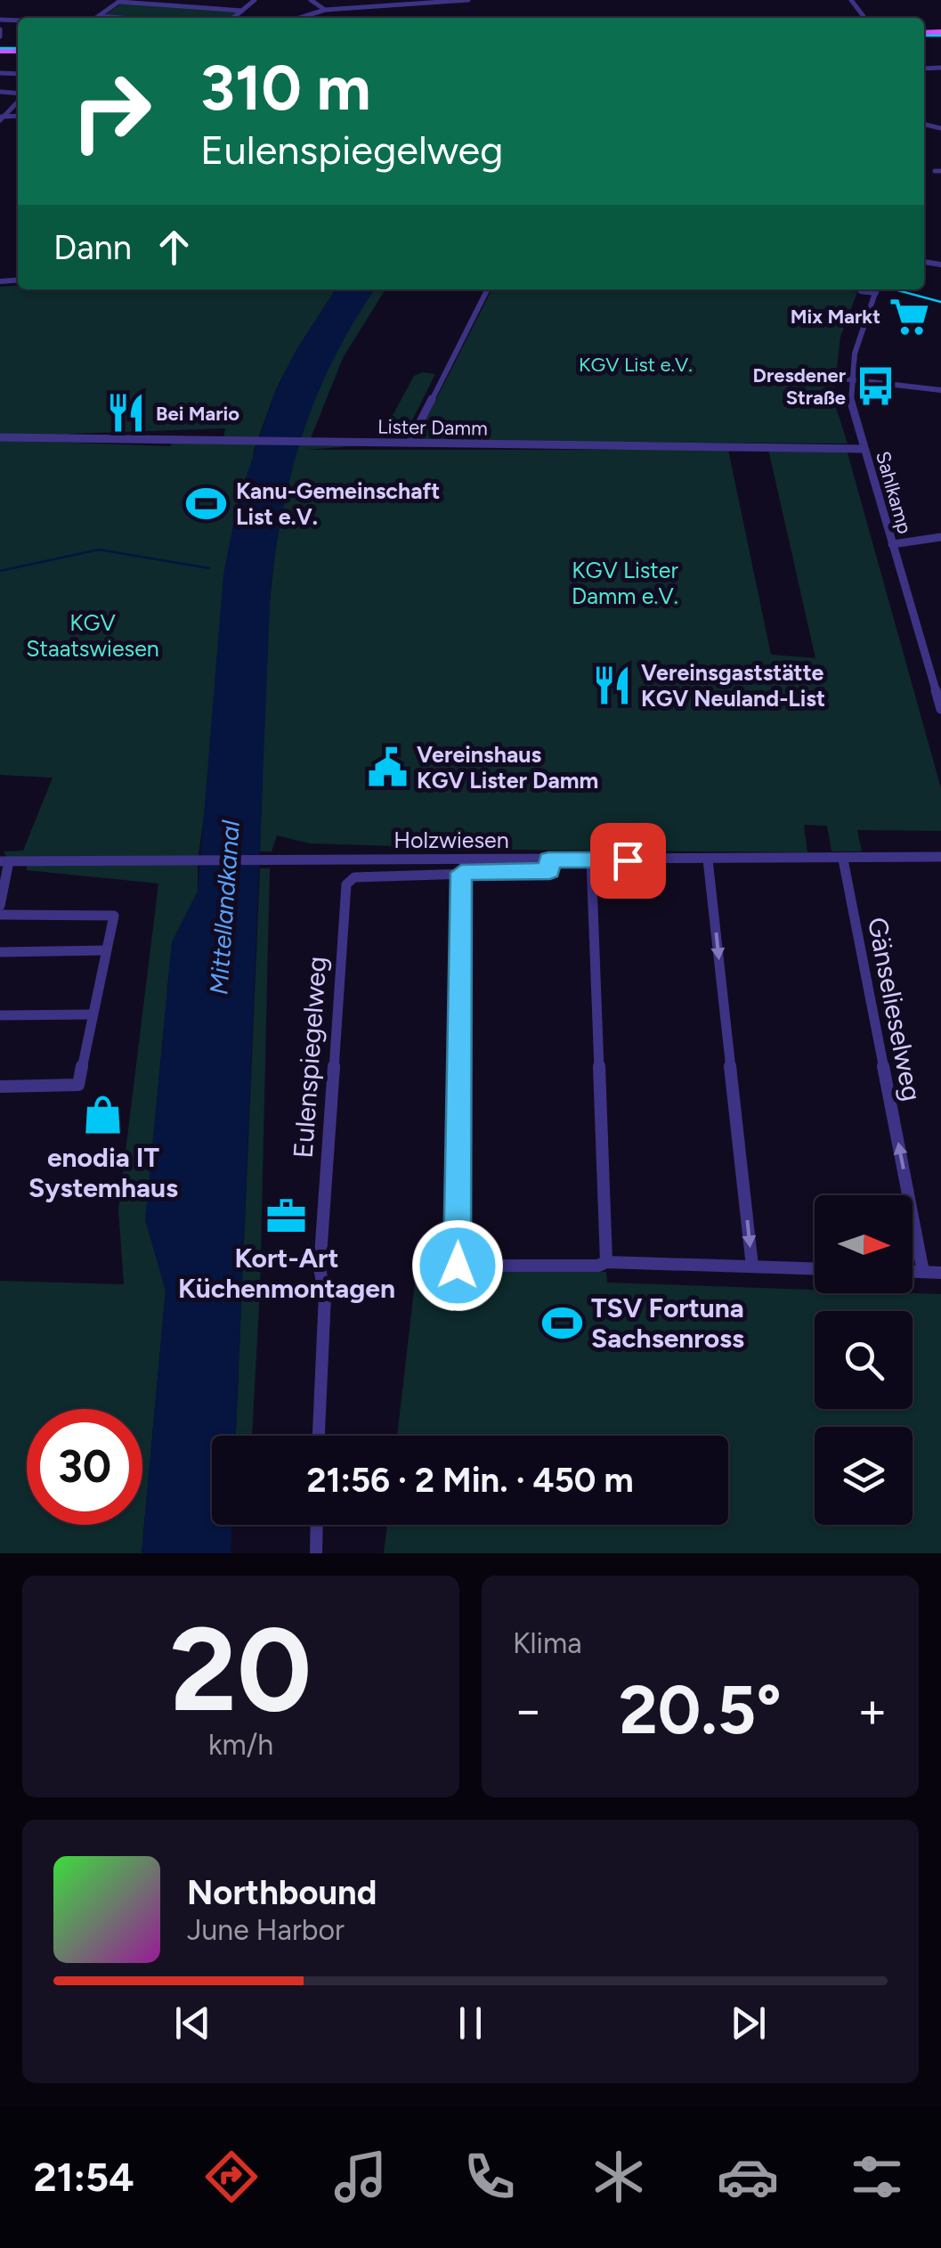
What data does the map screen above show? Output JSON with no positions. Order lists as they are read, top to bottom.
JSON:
{
  "streets": {
    "street": [
      "Lister Damm",
      "Sahlkamp",
      "Holzwiesen",
      "Gänselieselweg",
      "Eulenspiegelweg"
    ]
  },
  "crossings": [
    ["Lister Damm", "Sahlkamp"],
    ["Holzwiesen", "Gänselieselweg"],
    ["Holzwiesen", "Eulenspiegelweg"]
  ],
  "one_way": ["Gänselieselweg"],
  "water": ["Mittellandkanal"],
  "parks": ["KGV List e.V.", "KGV Lister Damm e.V.", "KGV Staatswiesen"],
  "places": {
    "supermarket": ["Mix Markt"],
    "bus stop": ["Dresdener Straße"],
    "restaurant": ["Bei Mario", "Vereinsgaststätte KGV Neuland-List"],
    "sports": ["Kanu-Gemeinschaft List e.V.", "TSV Fortuna Sachsenross"],
    "public building": ["Vereinshaus KGV Lister Damm"],
    "shop": ["enodia IT Systemhaus"],
    "office": ["Kort-Art Küchenmontagen"]
  },
  "north": "right",
  "page": {
    "turn": ["310 m", "Eulenspiegelweg"],
    "then": "Dann",
    "limit": "30",
    "trip": "21:56 · 2 Min. · 450 m",
    "tile": [
      ["20", "km/h"],
      "Klima"
    ],
    "heat": ["−", "20.5°", "+"],
    "song": ["Northbound", "June Harbor"],
    "tabs": "21:54"
  }
}
